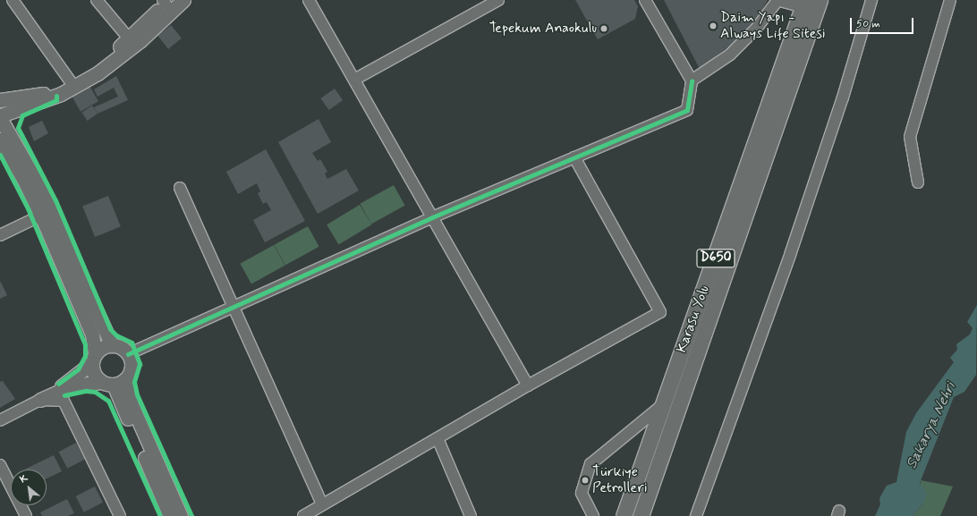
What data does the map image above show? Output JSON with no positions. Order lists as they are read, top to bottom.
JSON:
{
  "streets": {
    "highway": ["D650", "Karasu Yolu"]
  },
  "water": ["Sakarya Nehri"],
  "places": ["Daim Yapı - Always Life Sitesi", "Tepekum Anaokulu", "Türkiye Petrolleri"],
  "scale_bar": "50 m",
  "north": "top left"
}
